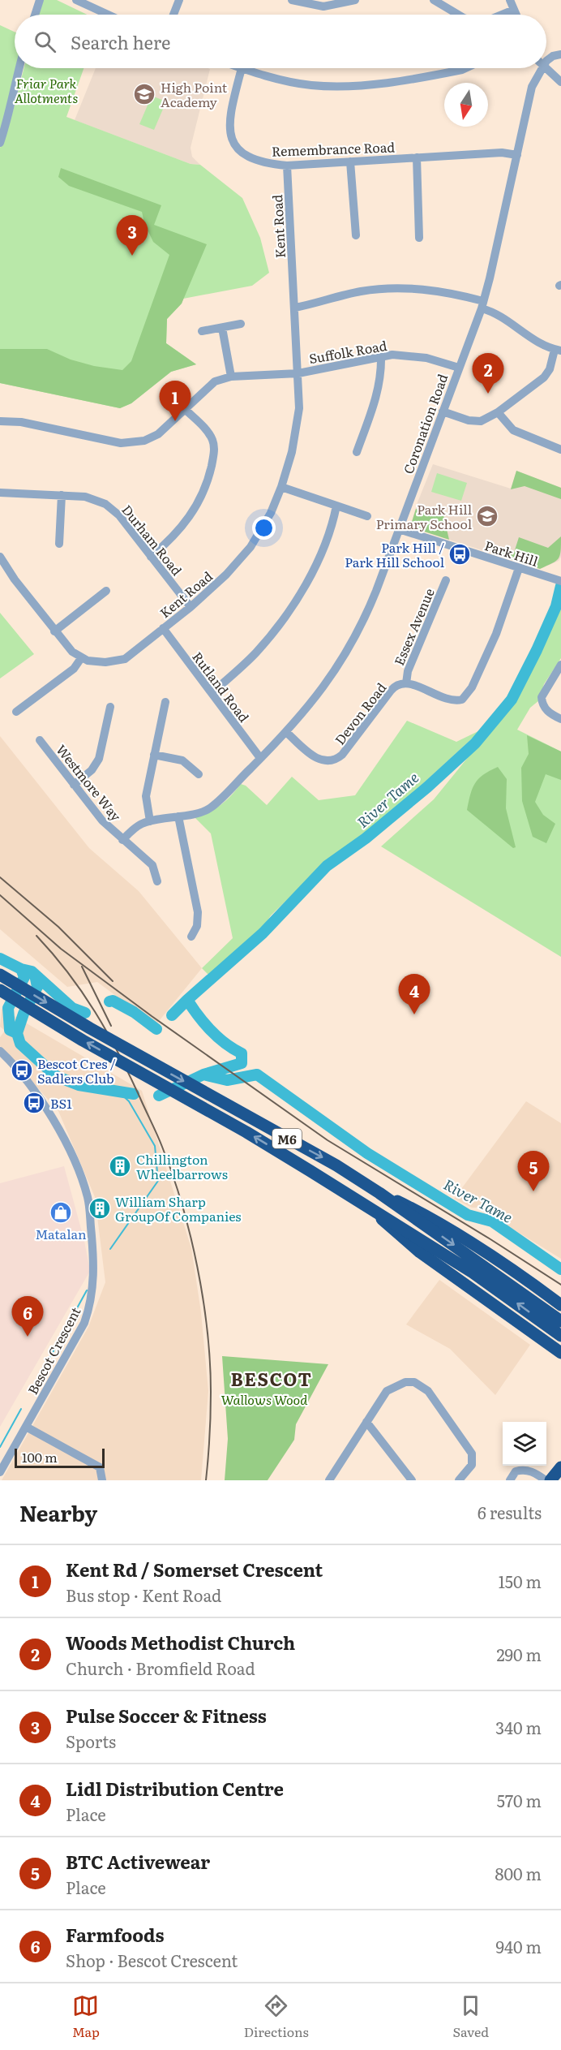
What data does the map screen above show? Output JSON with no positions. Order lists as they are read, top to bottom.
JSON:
{
  "streets": {
    "highway": ["M6"],
    "street": [
      "Remembrance Road",
      "Kent Road",
      "Suffolk Road",
      "Coronation Road",
      "Durham Road",
      "Park Hill",
      "Essex Avenue",
      "Rutland Road",
      "Devon Road",
      "Westmore Way",
      "Bescot Crescent"
    ]
  },
  "crossings": [
    ["Remembrance Road", "Kent Road"],
    ["Remembrance Road", "Coronation Road"],
    ["Kent Road", "Suffolk Road"],
    ["Kent Road", "Durham Road"],
    ["Kent Road", "Rutland Road"],
    ["Suffolk Road", "Coronation Road"],
    ["Coronation Road", "Park Hill"],
    ["Coronation Road", "Rutland Road"],
    ["Coronation Road", "Devon Road"],
    ["Park Hill", "Devon Road"],
    ["Essex Avenue", "Devon Road"]
  ],
  "districts": ["BESCOT"],
  "water": ["River Tame"],
  "parks": ["Friar Park Allotments", "Wallows Wood"],
  "places": {
    "school or university": ["High Point Academy", "Park Hill Primary School"],
    "bus stop": ["Park Hill / Park Hill School", "Bescot Cres / Sadlers Club", "BS1"],
    "building": ["Chillington Wheelbarrows", "William Sharp GroupOf Companies"],
    "shop": ["Matalan"]
  },
  "scale_bar": "100 m",
  "north": "bottom",
  "page": {
    "search": "Search here",
    "pins": [
      "3",
      "2",
      "1",
      "4",
      "5",
      "6"
    ],
    "scale": "100 m",
    "heading": ["Nearby", "6 results"],
    "list": [
      {
        "mark": "1",
        "name": "Kent Rd / Somerset Crescent",
        "note": "Bus stop · Kent Road",
        "value": "150 m"
      },
      {
        "mark": "2",
        "name": "Woods Methodist Church",
        "note": "Church · Bromfield Road",
        "value": "290 m"
      },
      {
        "mark": "3",
        "name": "Pulse Soccer & Fitness",
        "note": "Sports",
        "value": "340 m"
      },
      {
        "mark": "4",
        "name": "Lidl Distribution Centre",
        "note": "Place",
        "value": "570 m"
      },
      {
        "mark": "5",
        "name": "BTC Activewear",
        "note": "Place",
        "value": "800 m"
      },
      {
        "mark": "6",
        "name": "Farmfoods",
        "note": "Shop · Bescot Crescent",
        "value": "940 m"
      }
    ],
    "nav": ["Map", "Directions", "Saved"]
  }
}
